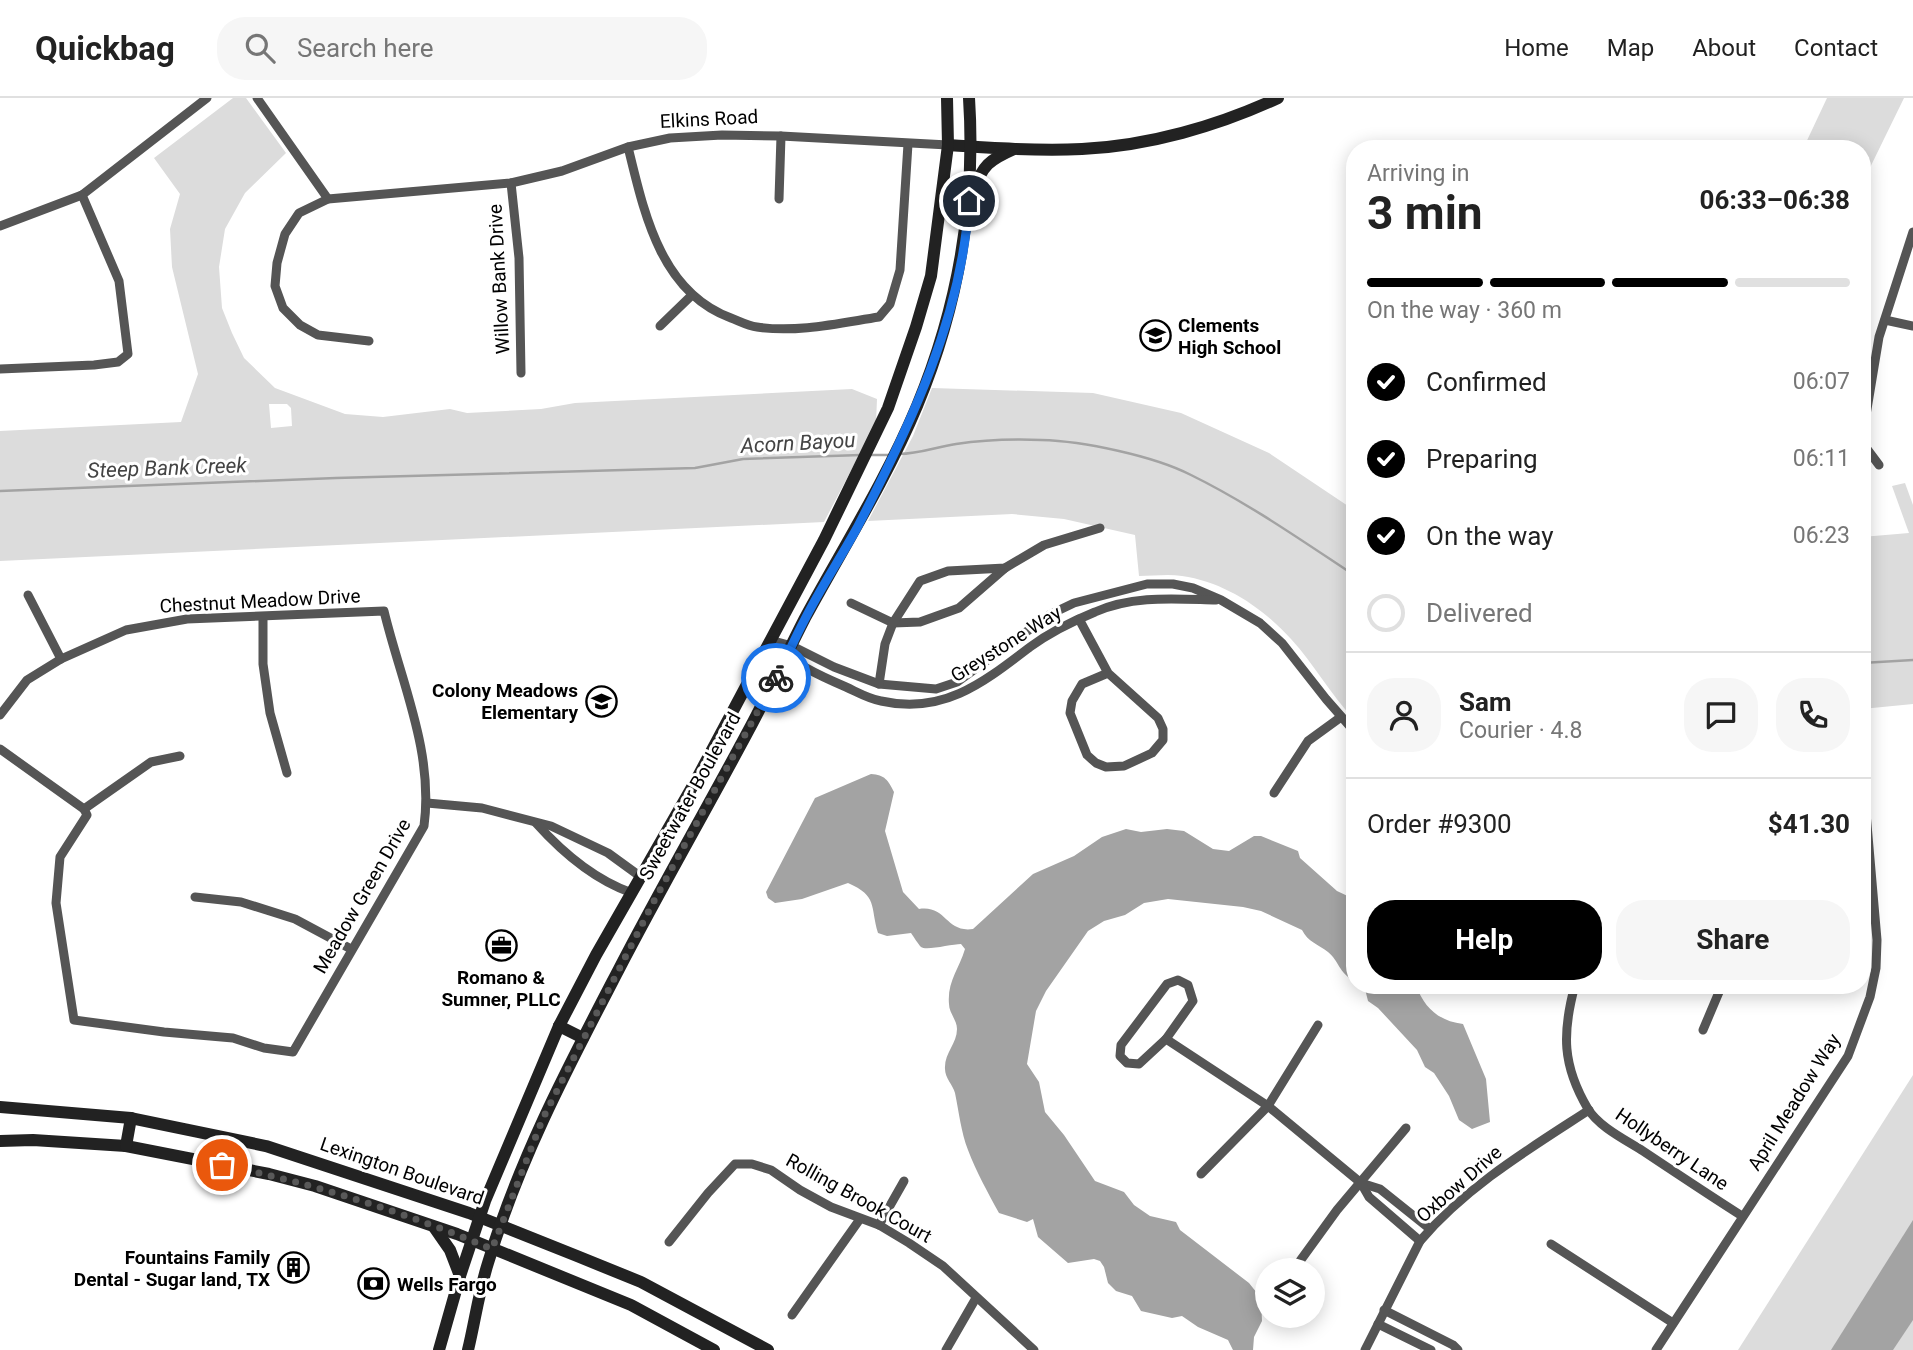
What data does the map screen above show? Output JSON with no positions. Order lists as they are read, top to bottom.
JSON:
{
  "streets": {
    "main road": ["Elkins Road", "Sweetwater Boulevard", "Lexington Boulevard"],
    "street": [
      "Willow Bank Drive",
      "Chestnut Meadow Drive",
      "Greystone Way",
      "Meadow Green Drive",
      "April Meadow Way",
      "Hollyberry Lane",
      "Oxbow Drive",
      "Rolling Brook Court"
    ]
  },
  "crossings": [
    ["Elkins Road", "Willow Bank Drive"],
    ["Elkins Road", "Sweetwater Boulevard"],
    ["Chestnut Meadow Drive", "Meadow Green Drive"],
    ["Greystone Way", "Sweetwater Boulevard"],
    ["Sweetwater Boulevard", "Lexington Boulevard"],
    ["April Meadow Way", "Hollyberry Lane"],
    ["Hollyberry Lane", "Oxbow Drive"]
  ],
  "water": ["Acorn Bayou", "Steep Bank Creek"],
  "places": {
    "school or university": ["Clements High School", "Colony Meadows Elementary"],
    "office": ["Romano & Sumner, PLLC"],
    "building": ["Fountains Family Dental - Sugar land, TX"],
    "bank": ["Wells Fargo"]
  },
  "page": {
    "header": "Quickbag",
    "search": "Search here",
    "nav": [
      "Home",
      "Map",
      "About",
      "Contact"
    ],
    "heading": ["3 min", "Arriving in", "06:33–06:38"],
    "panel": [
      "Sam",
      "Courier · 4.8",
      "Order #9300",
      "$41.30"
    ],
    "bar": "On the way · 360 m",
    "list": [
      ["Confirmed", "06:07"],
      ["Preparing", "06:11"],
      ["On the way", "06:23"],
      "Delivered"
    ],
    "buttons": ["Help", "Share"]
  }
}
